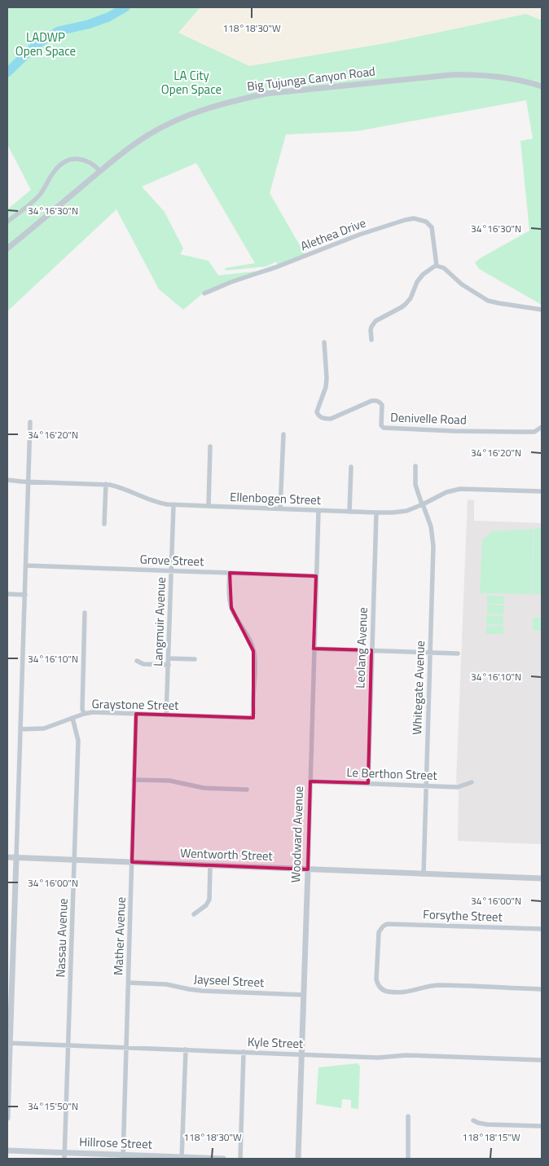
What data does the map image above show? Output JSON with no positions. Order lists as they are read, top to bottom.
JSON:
{
  "streets": {
    "street": [
      "Big Tujunga Canyon Road",
      "Alethea Drive",
      "Denivelle Road",
      "Ellenbogen Street",
      "Grove Street",
      "Langmuir Avenue",
      "Leolang Avenue",
      "Whitegate Avenue",
      "Graystone Street",
      "Le Berthon Street",
      "Woodward Avenue",
      "Wentworth Street",
      "Forsythe Street",
      "Mather Avenue",
      "Nassau Avenue",
      "Jayseel Street",
      "Kyle Street",
      "Hillrose Street"
    ]
  },
  "crossings": [
    ["Ellenbogen Street", "Langmuir Avenue"],
    ["Ellenbogen Street", "Leolang Avenue"],
    ["Ellenbogen Street", "Whitegate Avenue"],
    ["Ellenbogen Street", "Woodward Avenue"],
    ["Grove Street", "Langmuir Avenue"],
    ["Grove Street", "Graystone Street"],
    ["Grove Street", "Woodward Avenue"],
    ["Langmuir Avenue", "Graystone Street"],
    ["Leolang Avenue", "Le Berthon Street"],
    ["Whitegate Avenue", "Le Berthon Street"],
    ["Whitegate Avenue", "Wentworth Street"],
    ["Graystone Street", "Mather Avenue"],
    ["Graystone Street", "Nassau Avenue"],
    ["Le Berthon Street", "Woodward Avenue"],
    ["Woodward Avenue", "Wentworth Street"],
    ["Woodward Avenue", "Jayseel Street"],
    ["Woodward Avenue", "Kyle Street"],
    ["Wentworth Street", "Mather Avenue"],
    ["Wentworth Street", "Nassau Avenue"],
    ["Mather Avenue", "Jayseel Street"],
    ["Mather Avenue", "Kyle Street"],
    ["Mather Avenue", "Hillrose Street"],
    ["Nassau Avenue", "Kyle Street"],
    ["Nassau Avenue", "Hillrose Street"]
  ],
  "parks": ["LADWP Open Space", "LA City Open Space"],
  "coordinates": [
    "118°18'30\"W",
    "34°16'30\"N",
    "34°16'20\"N",
    "34°16'10\"N",
    "34°16'00\"N",
    "34°15'50\"N",
    "118°18'15\"W"
  ]
}
